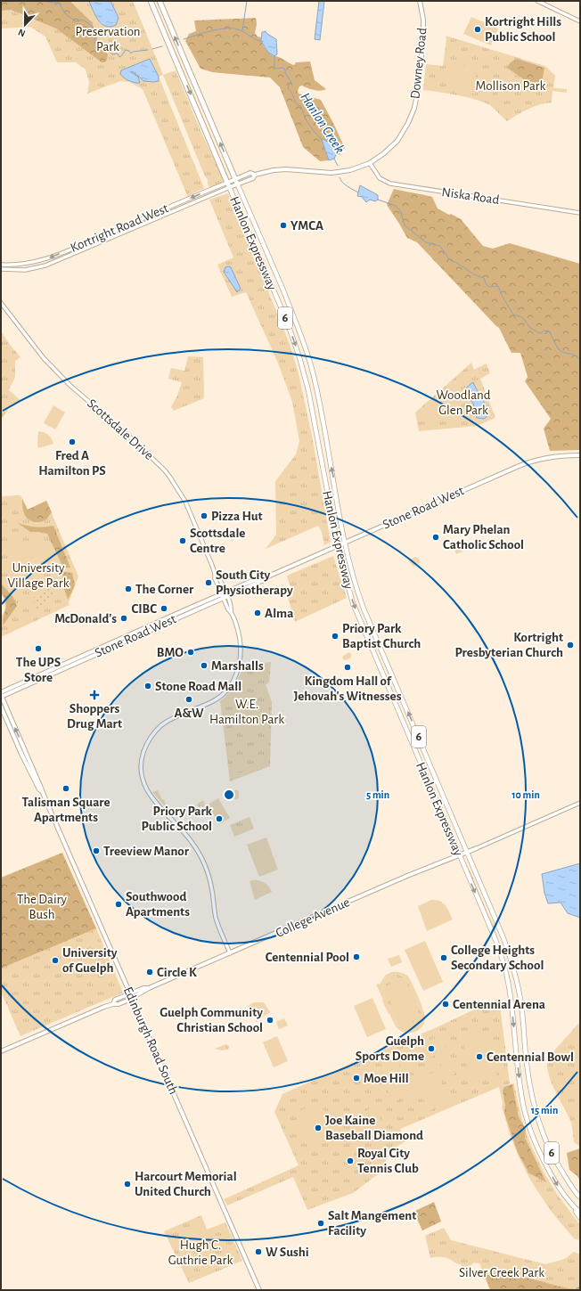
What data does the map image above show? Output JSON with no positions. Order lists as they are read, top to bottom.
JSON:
{
  "streets": {
    "highway": ["Hanlon Expressway", "6"],
    "main road": [
      "Downey Road",
      "Kortright Road West",
      "Stone Road West",
      "College Avenue",
      "Edinburgh Road South"
    ],
    "street": ["Niska Road", "Scottsdale Drive"]
  },
  "crossings": [
    ["Downey Road", "Niska Road"],
    ["Downey Road", "Kortright Road West"],
    ["Downey Road", "Hanlon Expressway"],
    ["Kortright Road West", "Hanlon Expressway"],
    ["Hanlon Expressway", "Stone Road West"],
    ["Hanlon Expressway", "College Avenue"],
    ["Scottsdale Drive", "Stone Road West"],
    ["Scottsdale Drive", "College Avenue"],
    ["Stone Road West", "Edinburgh Road South"]
  ],
  "one_way": ["Kortright Road West"],
  "water": ["Hanlon Creek"],
  "parks": [
    "Preservation Park",
    "Mollison Park",
    "Woodland Glen Park",
    "University Village Park",
    "W.E. Hamilton Park",
    "The Dairy Bush",
    "Hugh C. Guthrie Park",
    "Silver Creek Park"
  ],
  "places": {
    "other": [
      "Kortright Hills Public School",
      "YMCA",
      "Fred A Hamilton PS",
      "Pizza Hut",
      "Mary Phelan Catholic School",
      "Scottsdale Centre",
      "South City Physiotherapy",
      "The Corner",
      "CIBC",
      "Alma",
      "McDonald's",
      "Priory Park Baptist Church",
      "Kortright Presbyterian Church",
      "The UPS Store",
      "BMO",
      "Marshalls",
      "Kingdom Hall of Jehovah's Witnesses",
      "Stone Road Mall",
      "A&W",
      "Talisman Square Apartments",
      "Priory Park Public School",
      "Treeview Manor",
      "Southwood Apartments",
      "Centennial Pool",
      "College Heights Secondary School",
      "University of Guelph",
      "Circle K",
      "Centennial Arena",
      "Guelph Community Christian School",
      "Guelph Sports Dome",
      "Centennial Bowl",
      "Moe Hill",
      "Joe Kaine Baseball Diamond",
      "Royal City Tennis Club",
      "Harcourt Memorial United Church",
      "Salt Mangement Facility",
      "W Sushi"
    ],
    "health": ["Shoppers Drug Mart"]
  },
  "north": "bottom",
  "rings": ["5 min", "10 min", "15 min"]
}
